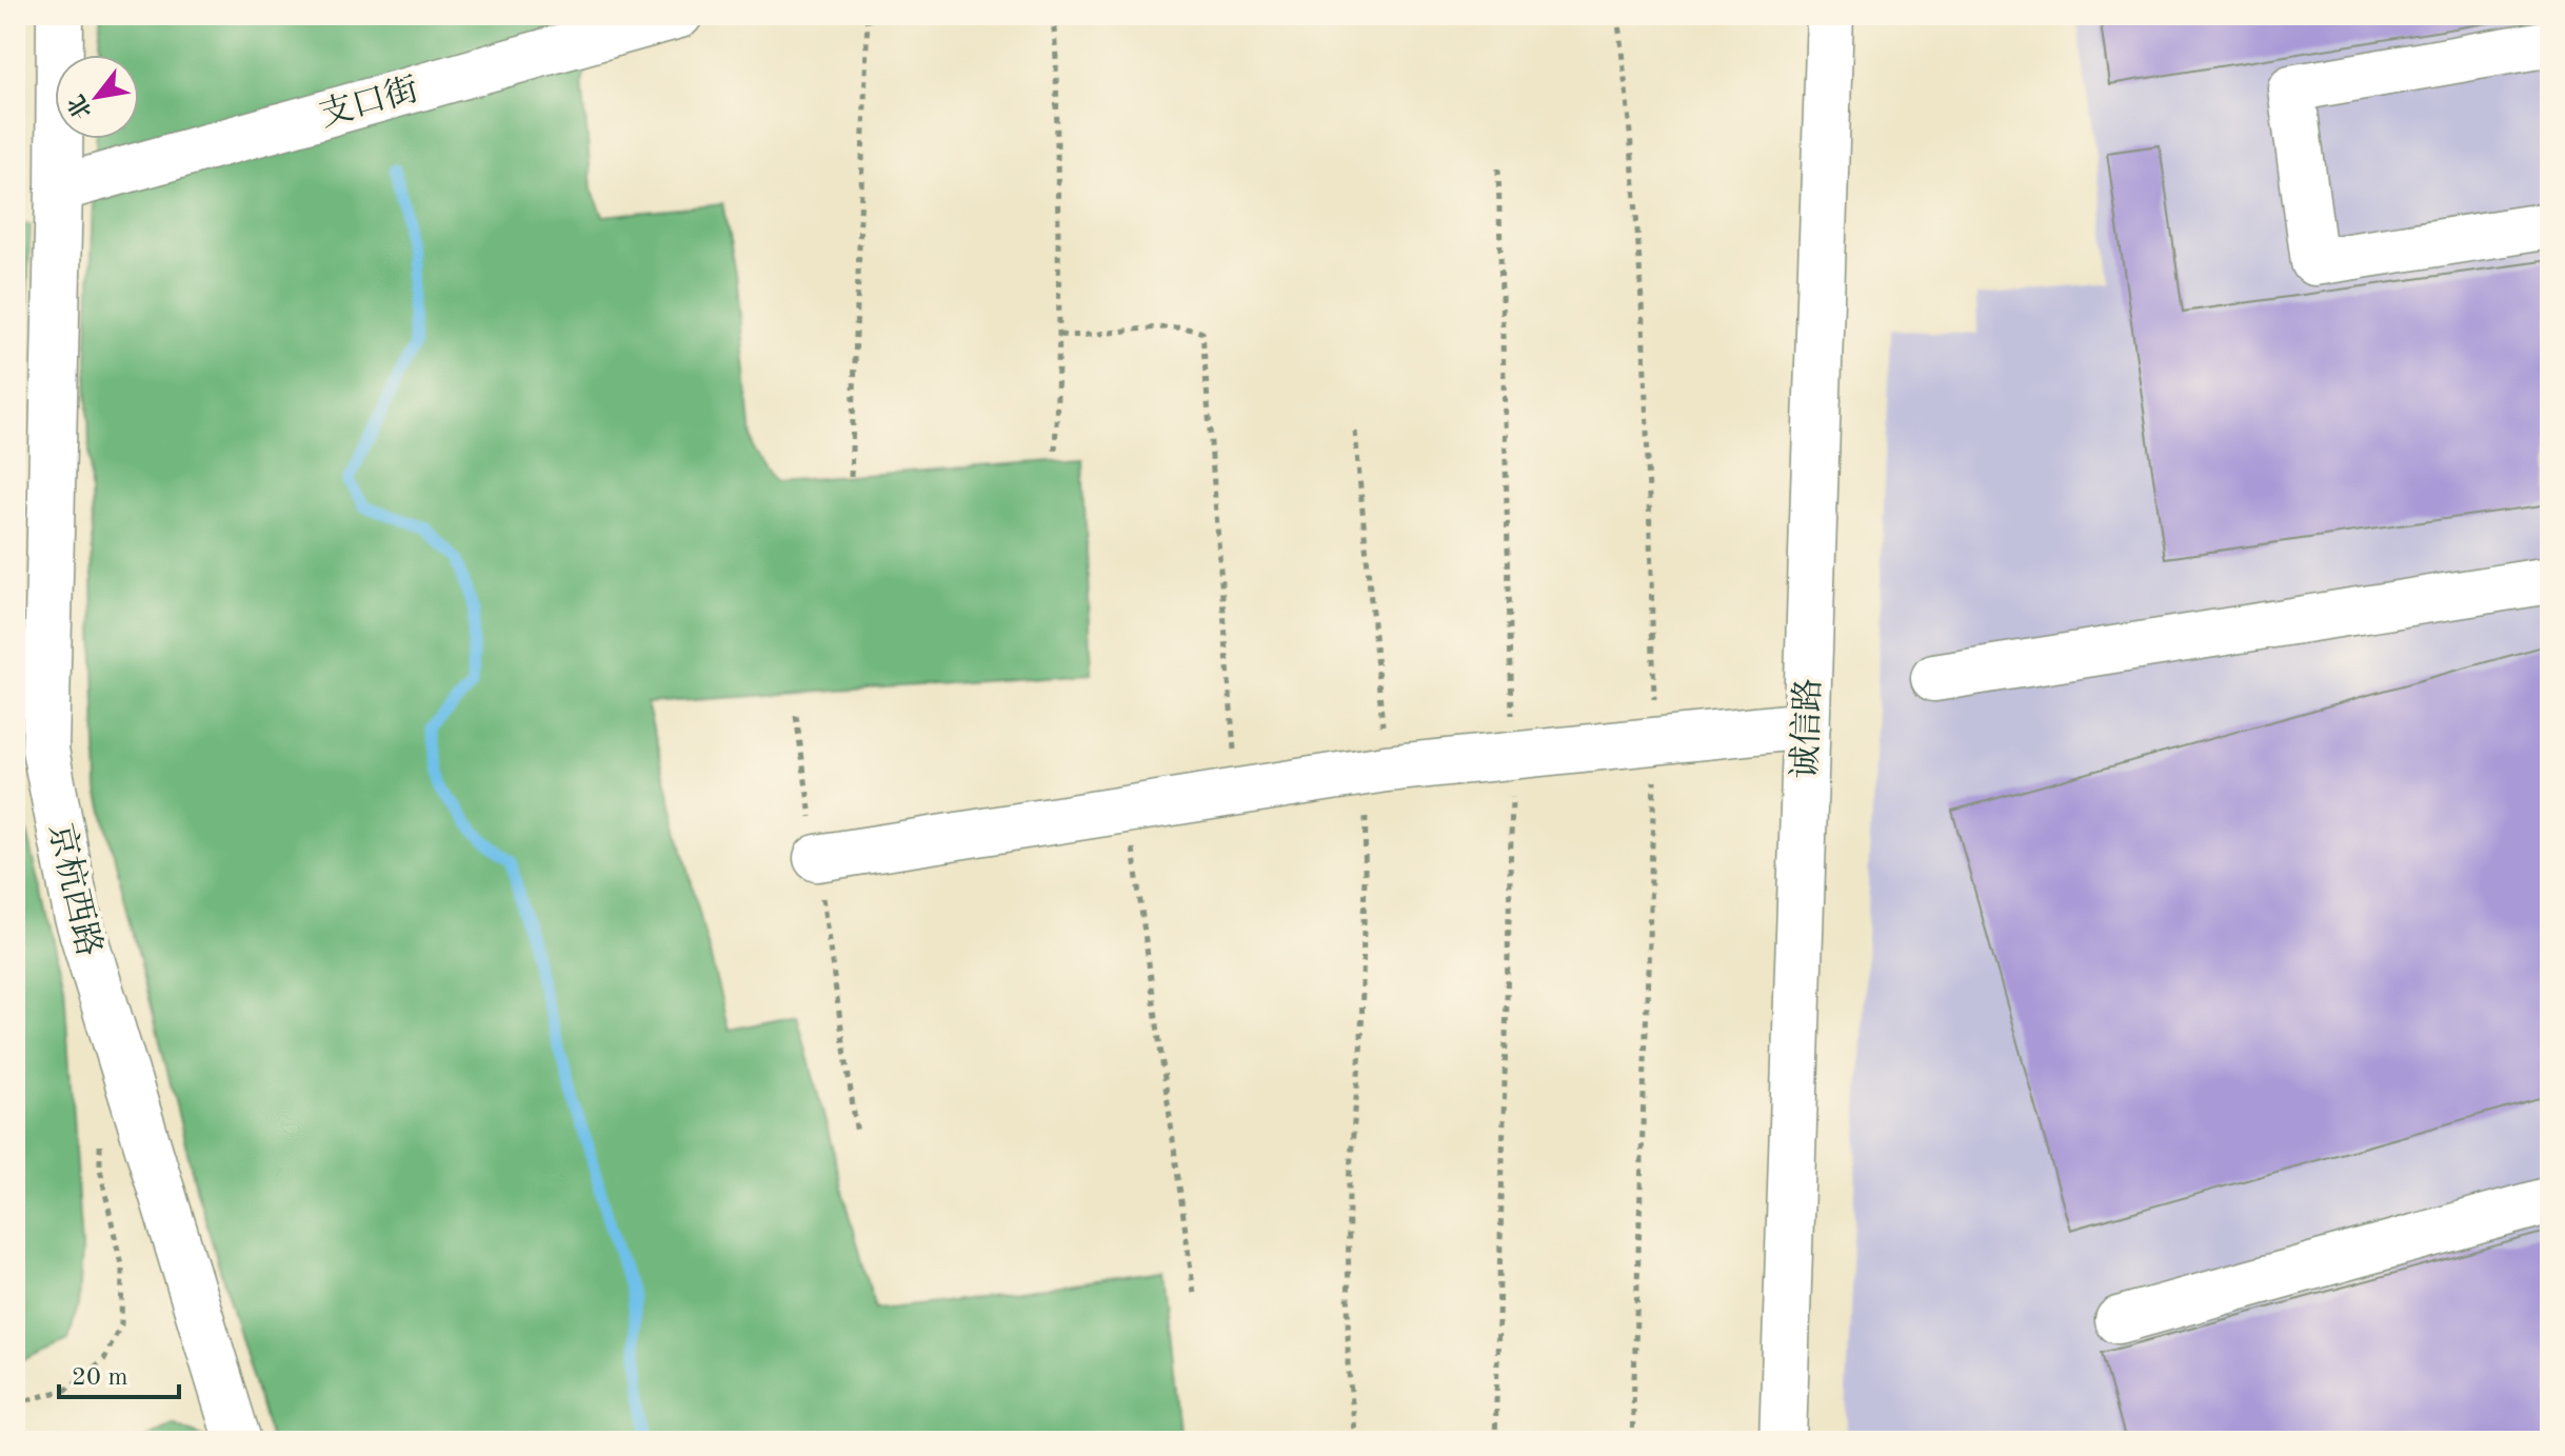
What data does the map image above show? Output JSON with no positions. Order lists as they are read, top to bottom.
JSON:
{
  "streets": {
    "street": ["支口街", "诚信路", "京杭西路"]
  },
  "crossings": [
    ["支口街", "京杭西路"]
  ],
  "scale_bar": "20 m",
  "north": "bottom left"
}
